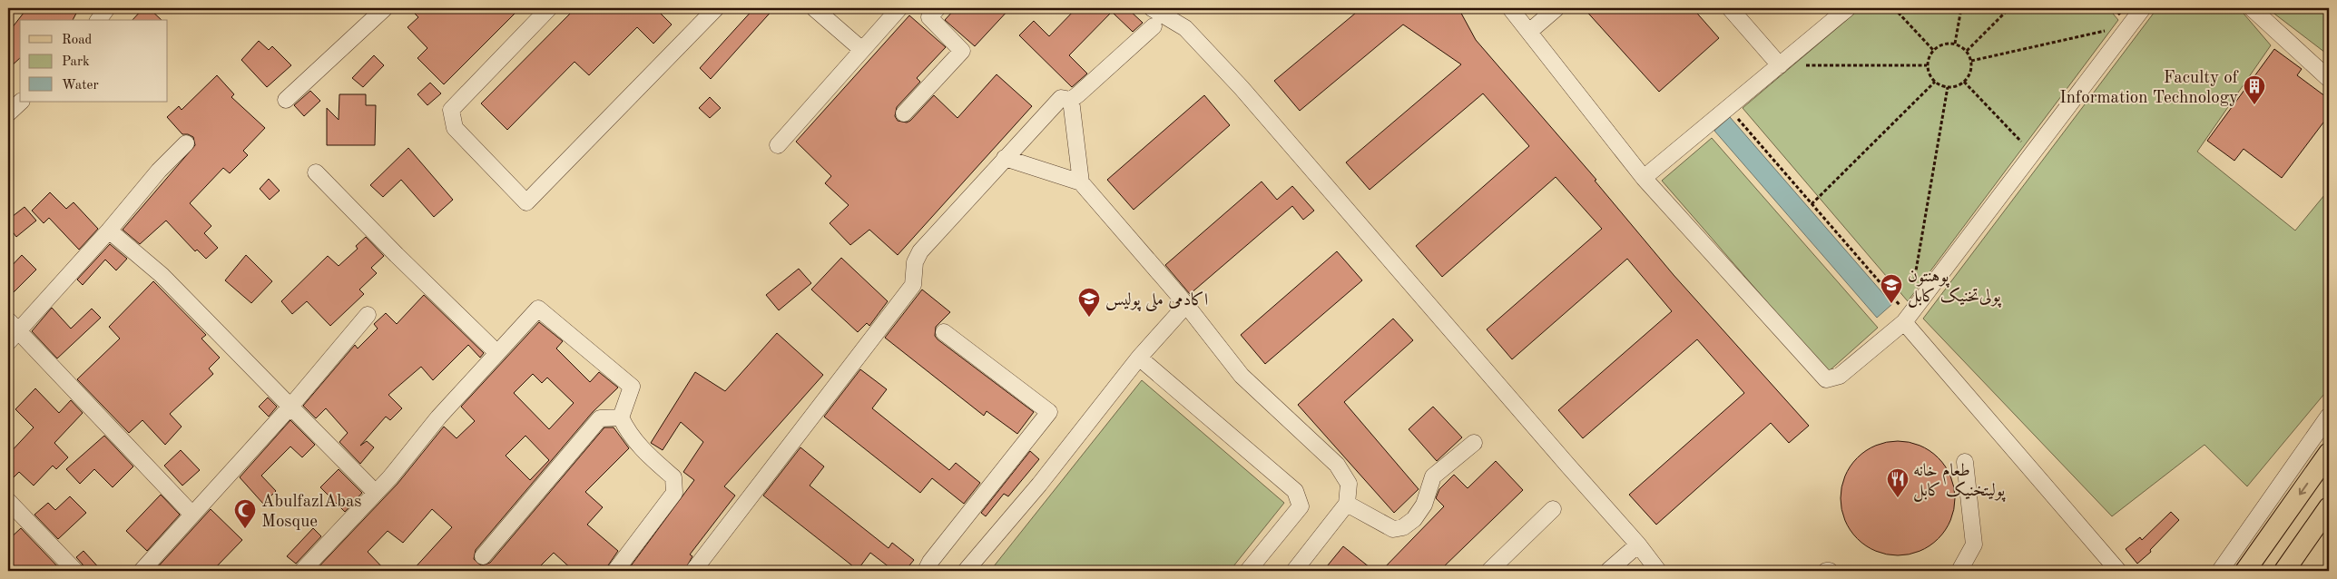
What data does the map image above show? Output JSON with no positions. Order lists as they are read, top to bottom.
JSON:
{
  "places": {
    "building": ["Faculty of Information Technology"],
    "school or university": ["پوهنتون پولی‌تخنیک کابل", "اکادمی ملی پولیس"],
    "restaurant": ["طعام خانه پولیتخنیک کابل"],
    "mosque": ["AbulfazlAbas Mosque"]
  },
  "legend": ["Road", "Park", "Water"]
}
